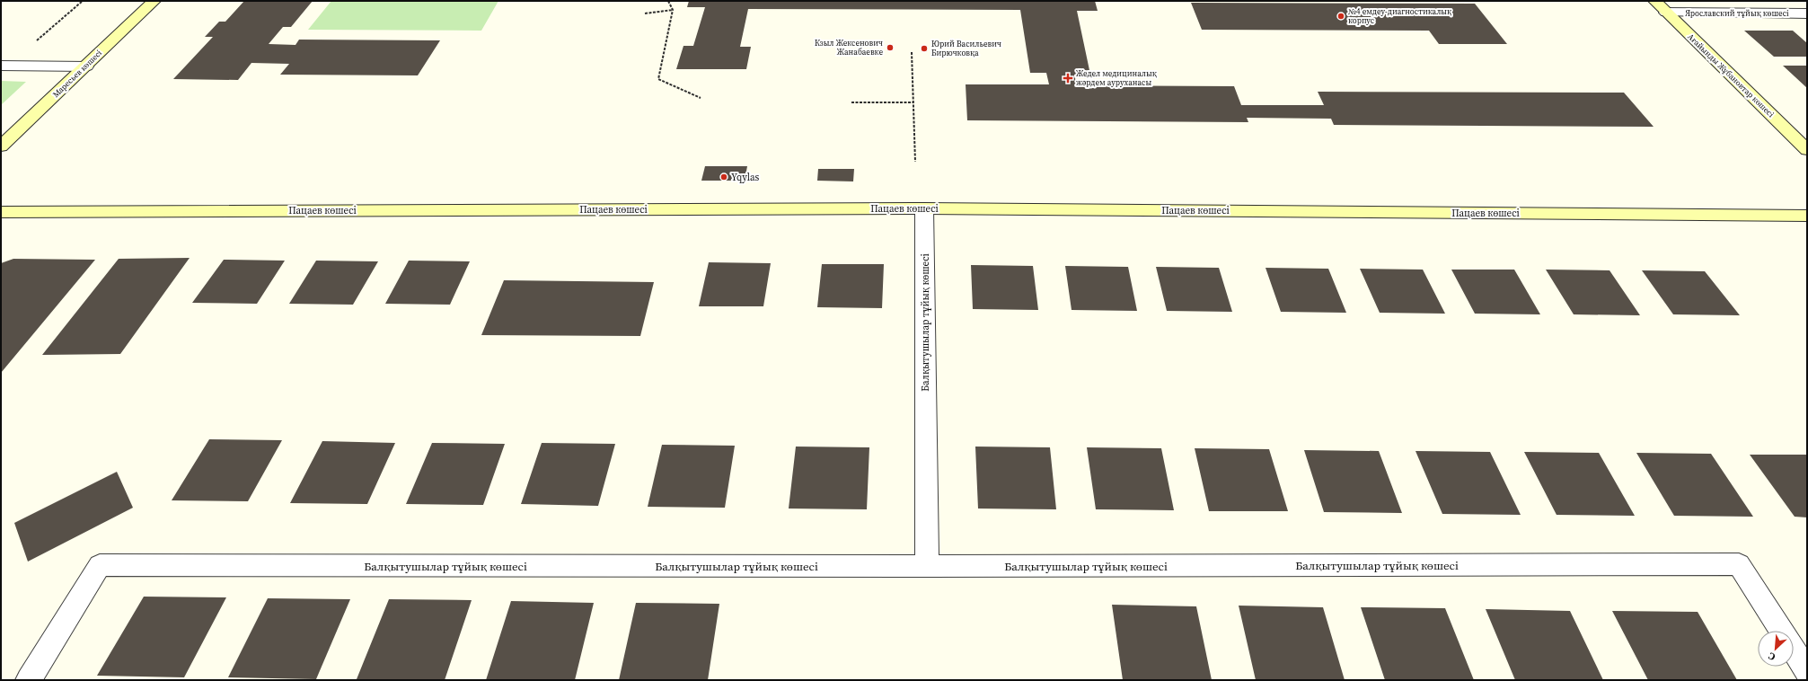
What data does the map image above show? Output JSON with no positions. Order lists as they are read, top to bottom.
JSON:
{
  "streets": {
    "main road": ["Маресьев көшесі", "Ағайынды Жұбановтар көшесі", "Пацаев көшесі"],
    "street": ["Ярославский тұйық көшесі", "Балқытушылар тұйық көшесі"]
  },
  "crossings": [
    ["Ярославский тұйық көшесі", "Ағайынды Жұбановтар көшесі"],
    ["Пацаев көшесі", "Балқытушылар тұйық көшесі"]
  ],
  "places": {
    "other": [
      "№4 емдеу-диагностикалық корпус",
      "Кзыл Жексенович Жанабаевке",
      "Юрий Васильевич Бирючковқа",
      "Yqylas"
    ],
    "health": ["Жедел медициналық жәрдем ауруханасы"]
  },
  "north": "bottom left"
}
